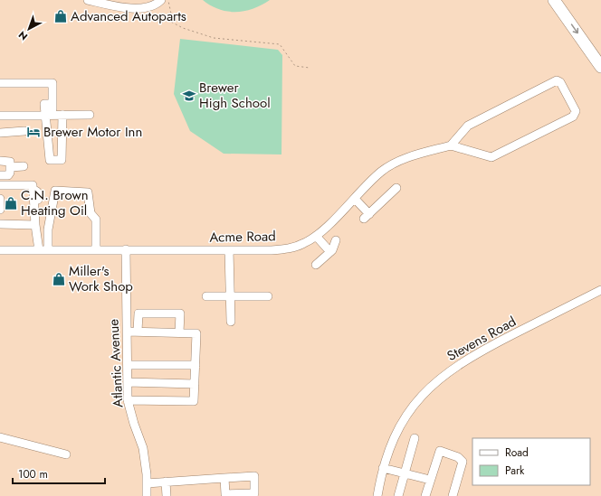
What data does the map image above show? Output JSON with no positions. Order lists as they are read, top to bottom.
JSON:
{
  "streets": {
    "street": ["Acme Road", "Stevens Road", "Atlantic Avenue"]
  },
  "crossings": [
    ["Acme Road", "Atlantic Avenue"]
  ],
  "places": {
    "shop": ["Advanced Autoparts", "C.N. Brown Heating Oil", "Miller's Work Shop"],
    "school or university": ["Brewer High School"],
    "hotel": ["Brewer Motor Inn"]
  },
  "legend": ["Road", "Park"],
  "scale_bar": "100 m",
  "north": "bottom left"
}
